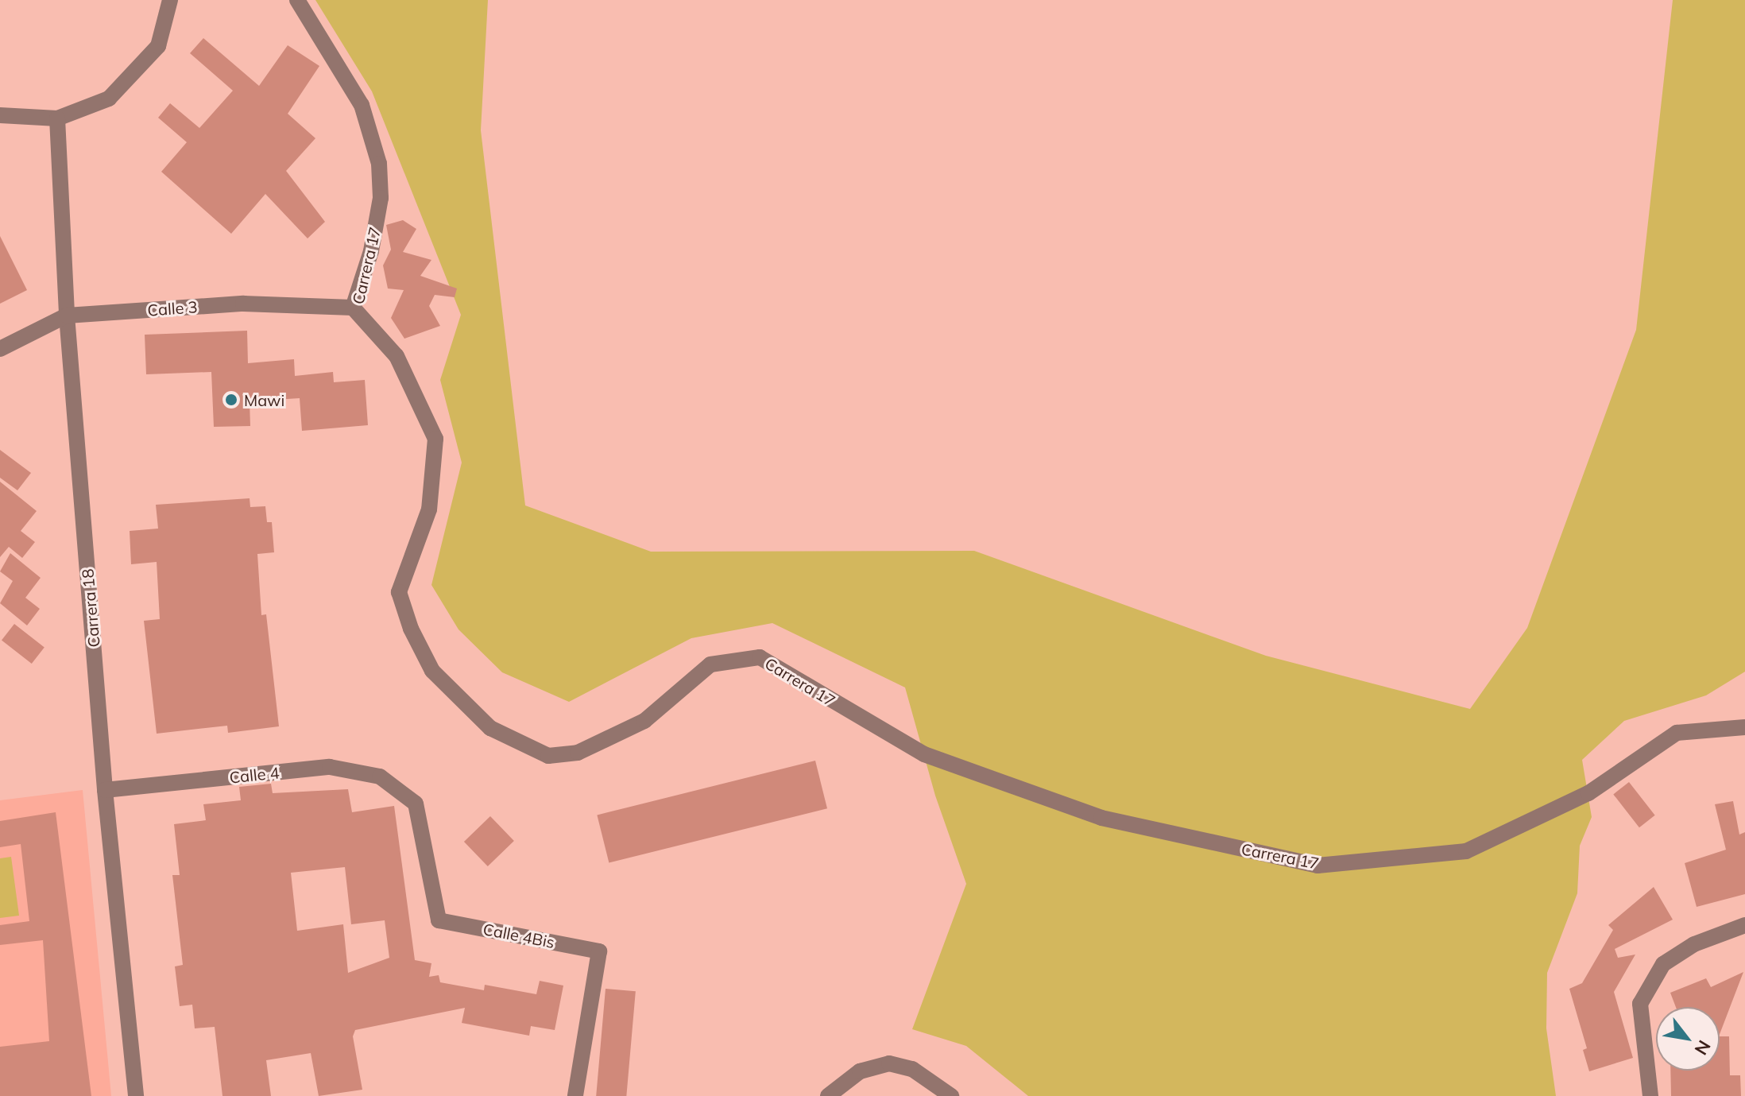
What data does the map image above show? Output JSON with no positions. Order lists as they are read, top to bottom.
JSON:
{
  "streets": {
    "street": [
      "Carrera 17",
      "Calle 3",
      "Carrera 18",
      "Calle 4",
      "Calle 4Bis"
    ]
  },
  "crossings": [
    ["Carrera 17", "Calle 3"],
    ["Calle 3", "Carrera 18"],
    ["Carrera 18", "Calle 4"],
    ["Calle 4", "Calle 4Bis"]
  ],
  "places": ["Mawi"],
  "north": "bottom right"
}
